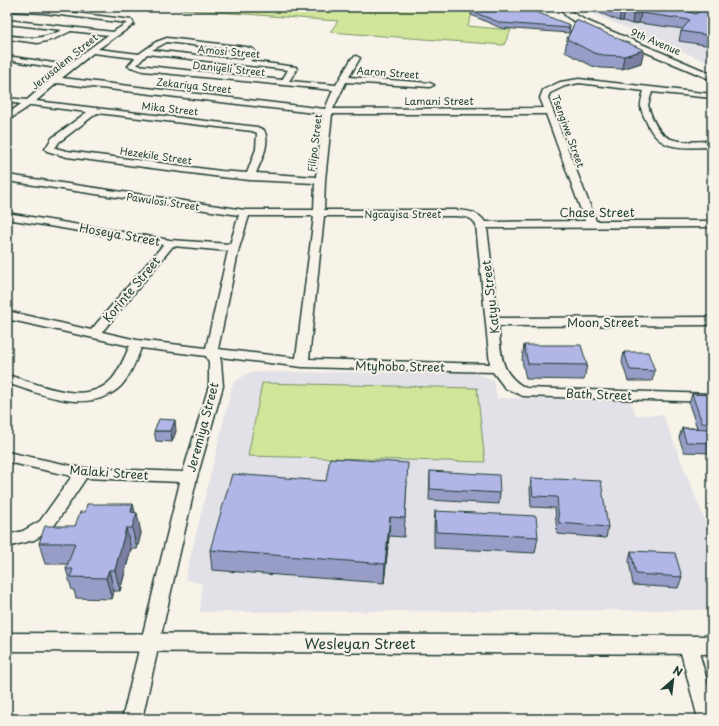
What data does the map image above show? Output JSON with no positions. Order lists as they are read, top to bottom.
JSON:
{
  "streets": {
    "street": [
      "9th Avenue",
      "Amosi Street",
      "Jerusalem Street",
      "Daniyeli Street",
      "Aaron Street",
      "Zekariya Street",
      "Lamani Street",
      "Mika Street",
      "Tsengiwe Street",
      "Filipo Street",
      "Hezekile Street",
      "Pawulosi Street",
      "Chase Street",
      "Ngcayisa Street",
      "Hoseya Street",
      "Korinte Street",
      "Katyu Street",
      "Moon Street",
      "Mtyhobo Street",
      "Bath Street",
      "Jeremiya Street",
      "Malaki Street",
      "Wesleyan Street"
    ]
  },
  "crossings": [
    ["Amosi Street", "Daniyeli Street"],
    ["Jerusalem Street", "Zekariya Street"],
    ["Jerusalem Street", "Mika Street"],
    ["Daniyeli Street", "Filipo Street"],
    ["Aaron Street", "Filipo Street"],
    ["Zekariya Street", "Lamani Street"],
    ["Zekariya Street", "Filipo Street"],
    ["Lamani Street", "Tsengiwe Street"],
    ["Lamani Street", "Filipo Street"],
    ["Mika Street", "Hezekile Street"],
    ["Tsengiwe Street", "Chase Street"],
    ["Filipo Street", "Hezekile Street"],
    ["Filipo Street", "Pawulosi Street"],
    ["Filipo Street", "Ngcayisa Street"],
    ["Pawulosi Street", "Ngcayisa Street"],
    ["Pawulosi Street", "Jeremiya Street"],
    ["Chase Street", "Ngcayisa Street"],
    ["Chase Street", "Katyu Street"],
    ["Ngcayisa Street", "Katyu Street"],
    ["Hoseya Street", "Korinte Street"],
    ["Hoseya Street", "Jeremiya Street"],
    ["Katyu Street", "Moon Street"],
    ["Katyu Street", "Mtyhobo Street"],
    ["Katyu Street", "Bath Street"],
    ["Mtyhobo Street", "Bath Street"],
    ["Mtyhobo Street", "Jeremiya Street"],
    ["Jeremiya Street", "Malaki Street"],
    ["Jeremiya Street", "Wesleyan Street"]
  ],
  "north": "top right"
}
